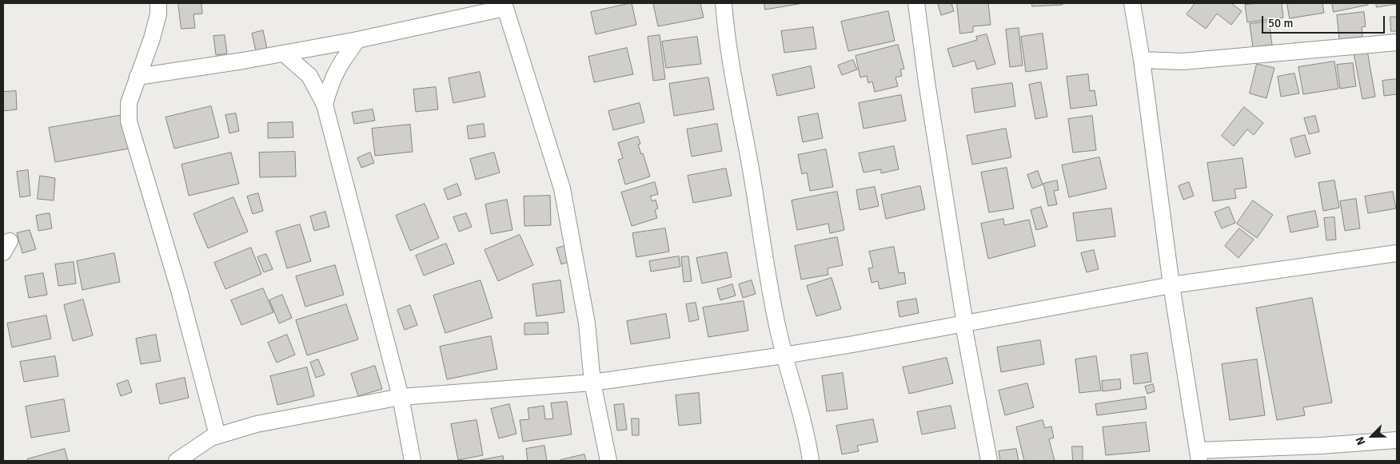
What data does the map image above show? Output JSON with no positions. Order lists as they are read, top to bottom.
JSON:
{
  "scale_bar": "50 m",
  "north": "bottom left"
}
